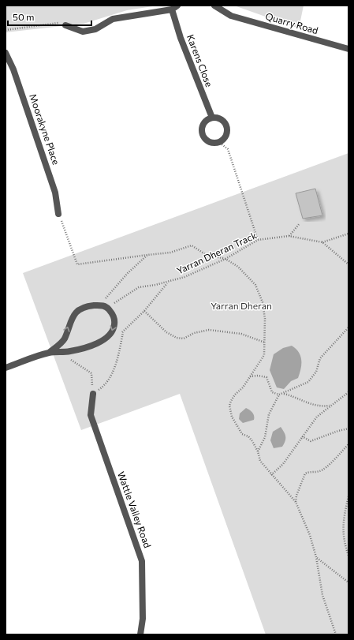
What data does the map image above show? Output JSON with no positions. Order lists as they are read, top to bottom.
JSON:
{
  "streets": {
    "street": [
      "Quarry Road",
      "Karens Close",
      "Moorakyne Place",
      "Wattle Valley Road"
    ],
    "path": ["Yarran Dheran Track"]
  },
  "parks": ["Yarran Dheran"],
  "scale_bar": "50 m"
}
